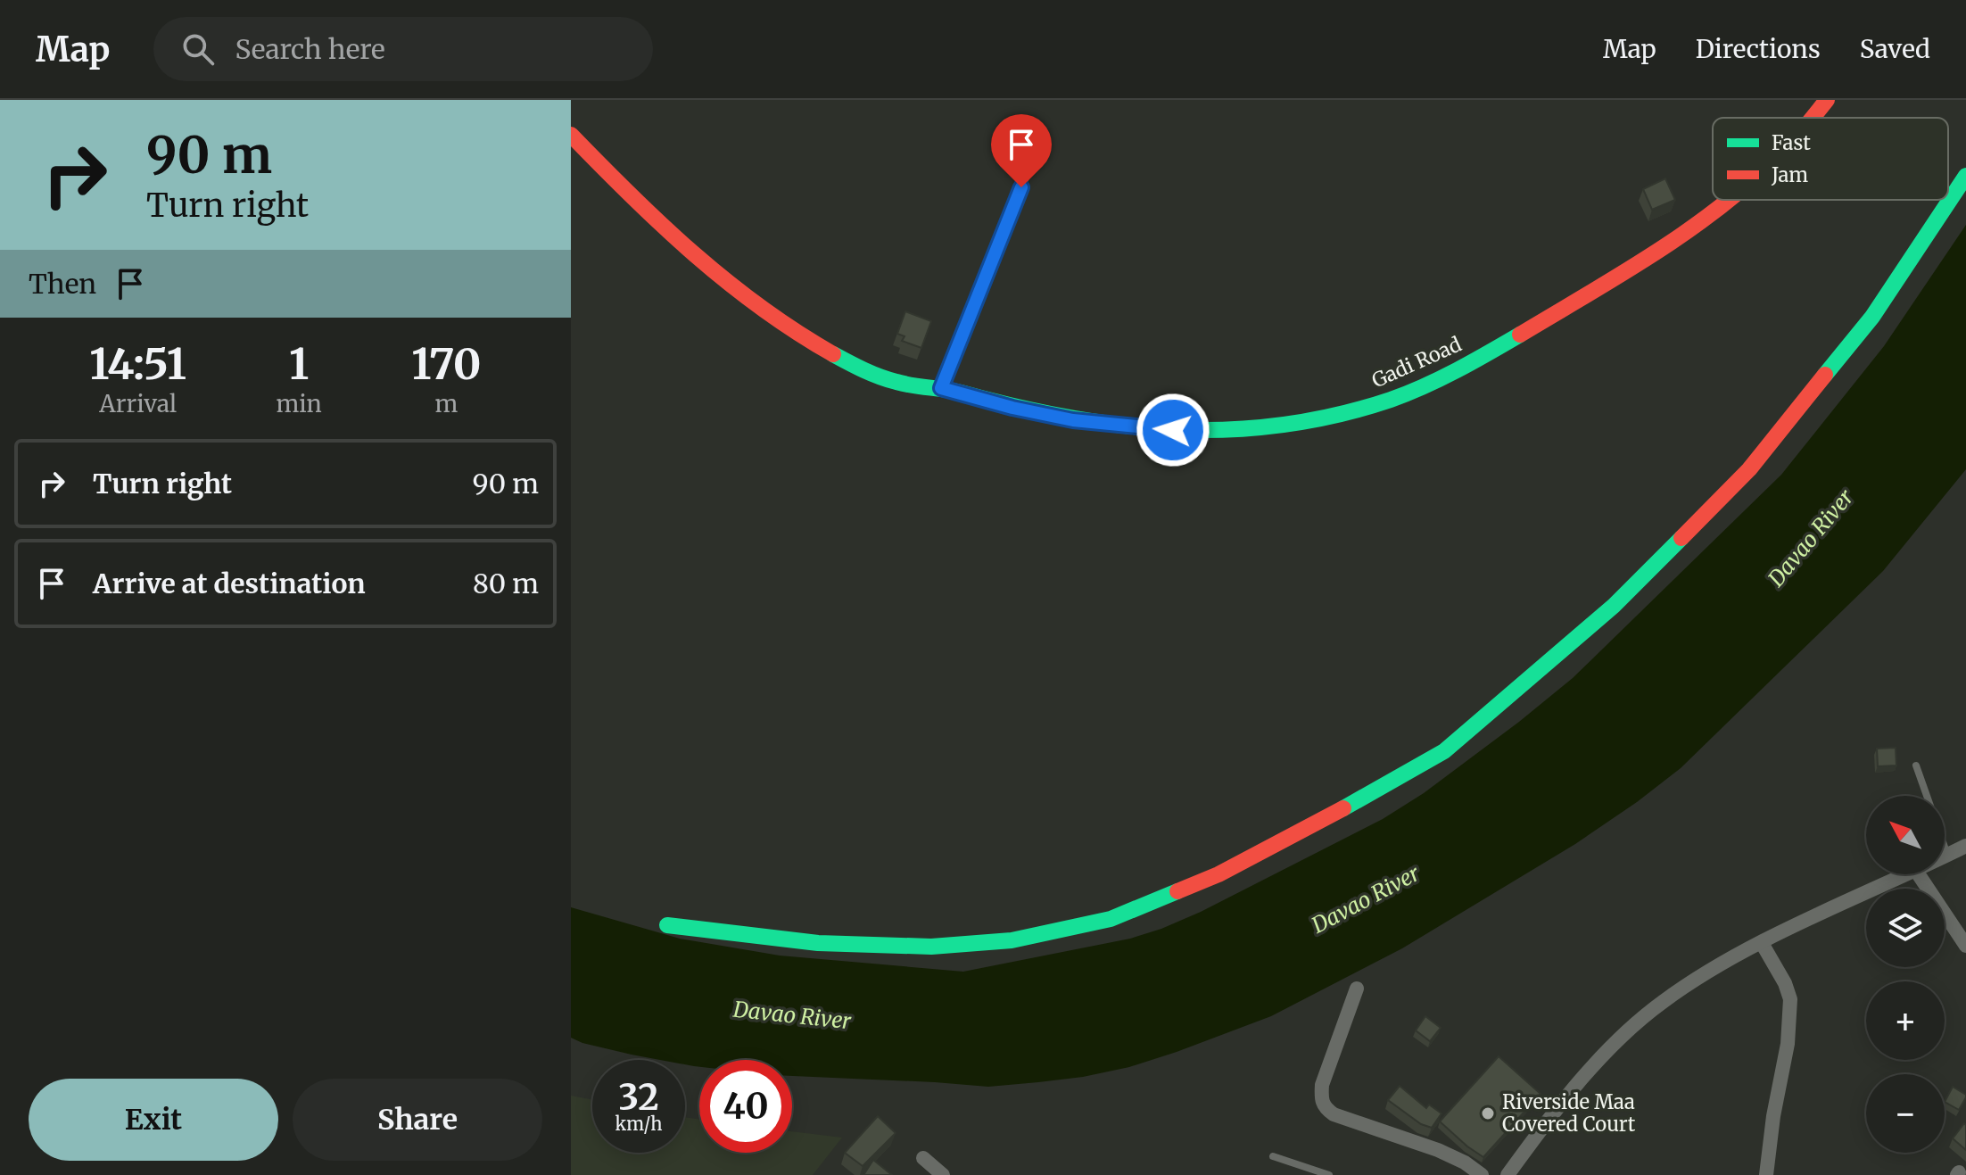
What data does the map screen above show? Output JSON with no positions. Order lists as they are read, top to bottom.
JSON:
{
  "streets": {
    "street": ["Gadi Road"]
  },
  "water": ["Davao River"],
  "places": ["Riverside Maa Covered Court"],
  "legend": ["Fast", "Jam"],
  "north": "top left",
  "page": {
    "header": "Map",
    "search": "Search here",
    "nav": ["Map", "Directions", "Saved"],
    "turn": ["90 m", "Turn right"],
    "then": "Then",
    "eta": [
      "14:51",
      "Arrival",
      "1",
      "min",
      "170",
      "m"
    ],
    "list": [
      {
        "name": "Turn right",
        "value": "90 m"
      },
      {
        "name": "Arrive at destination",
        "value": "80 m"
      }
    ],
    "map_buttons": ["+", "−"],
    "speed": "32 km/h",
    "limit": "40",
    "buttons": ["Exit", "Share"]
  }
}
